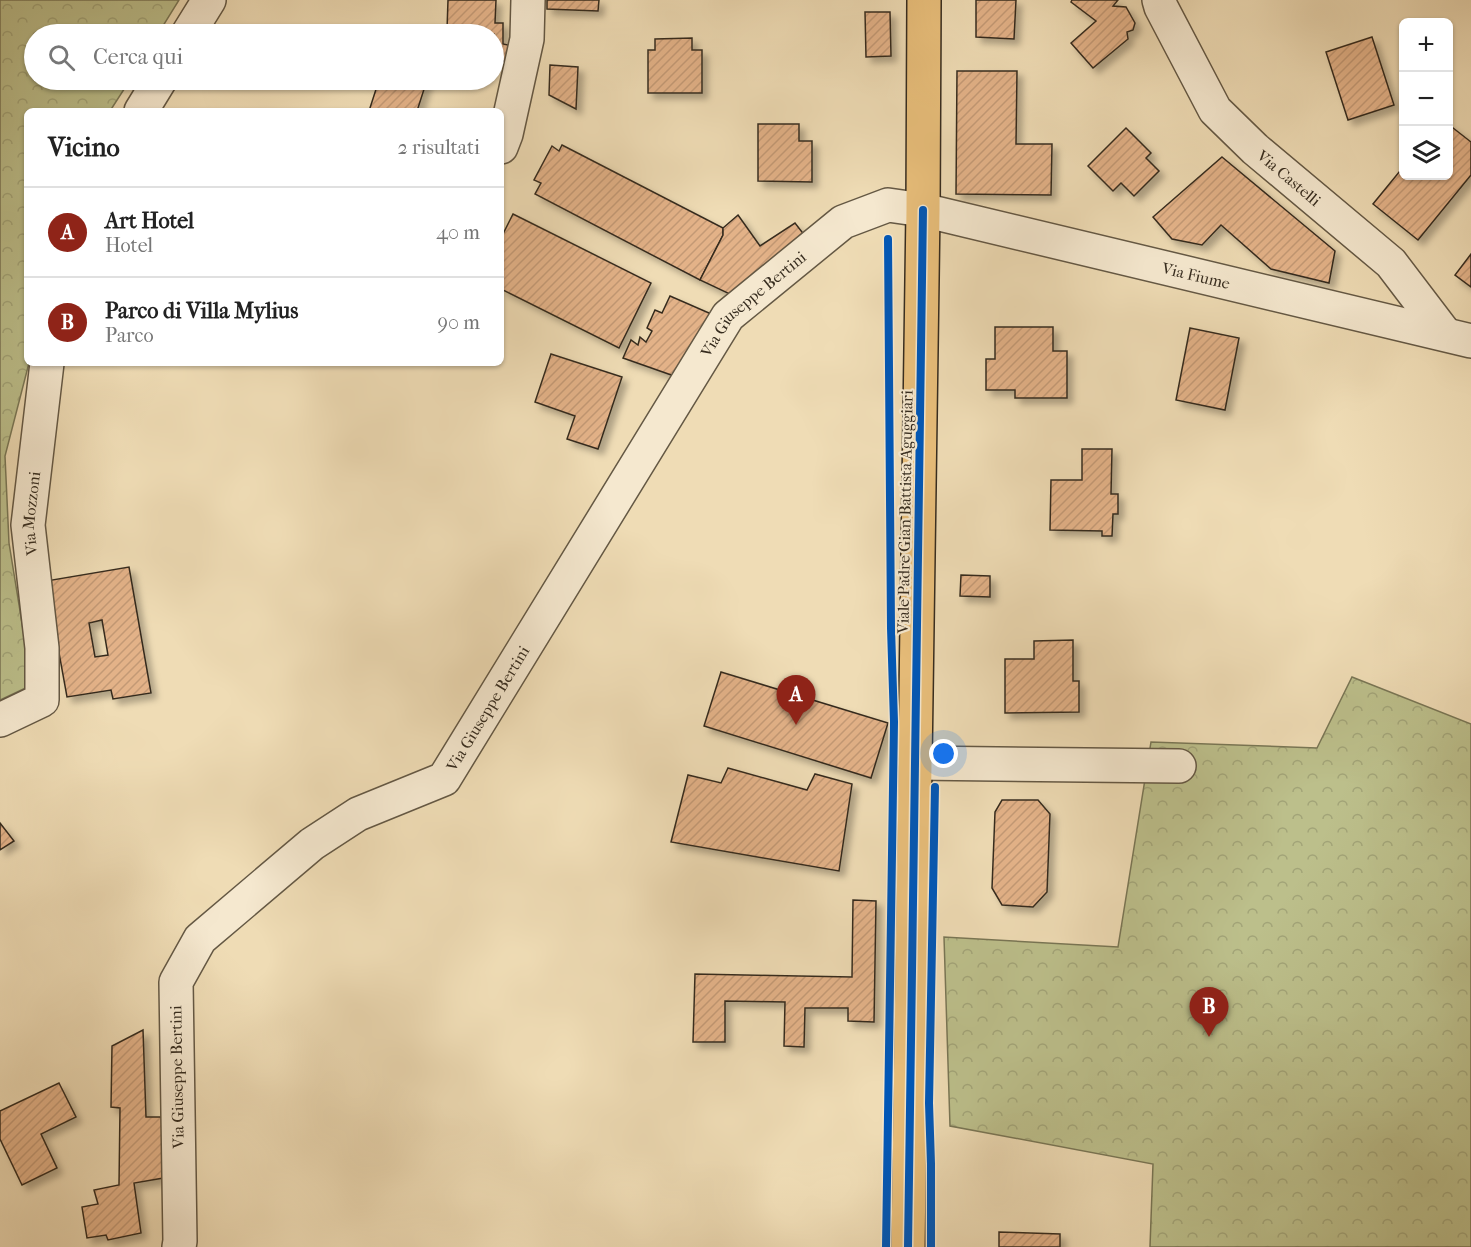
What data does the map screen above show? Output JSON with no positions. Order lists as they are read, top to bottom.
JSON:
{
  "streets": {
    "main road": ["Viale Padre Gian Battista Aguggiari"],
    "street": [
      "Via Castelli",
      "Via Fiume",
      "Via Giuseppe Bertini",
      "Via Mozzoni"
    ]
  },
  "crossings": [
    ["Via Castelli", "Via Fiume"],
    ["Via Fiume", "Via Giuseppe Bertini"],
    ["Via Fiume", "Viale Padre Gian Battista Aguggiari"],
    ["Via Giuseppe Bertini", "Viale Padre Gian Battista Aguggiari"]
  ],
  "page": {
    "map_buttons": ["+", "−"],
    "search": "Cerca qui",
    "heading": ["Vicino", "2 risultati"],
    "list": [
      {
        "mark": "A",
        "name": "Art Hotel",
        "note": "Hotel",
        "value": "40 m"
      },
      {
        "mark": "B",
        "name": "Parco di Villa Mylius",
        "note": "Parco",
        "value": "90 m"
      }
    ],
    "pins": ["A", "B"]
  }
}
